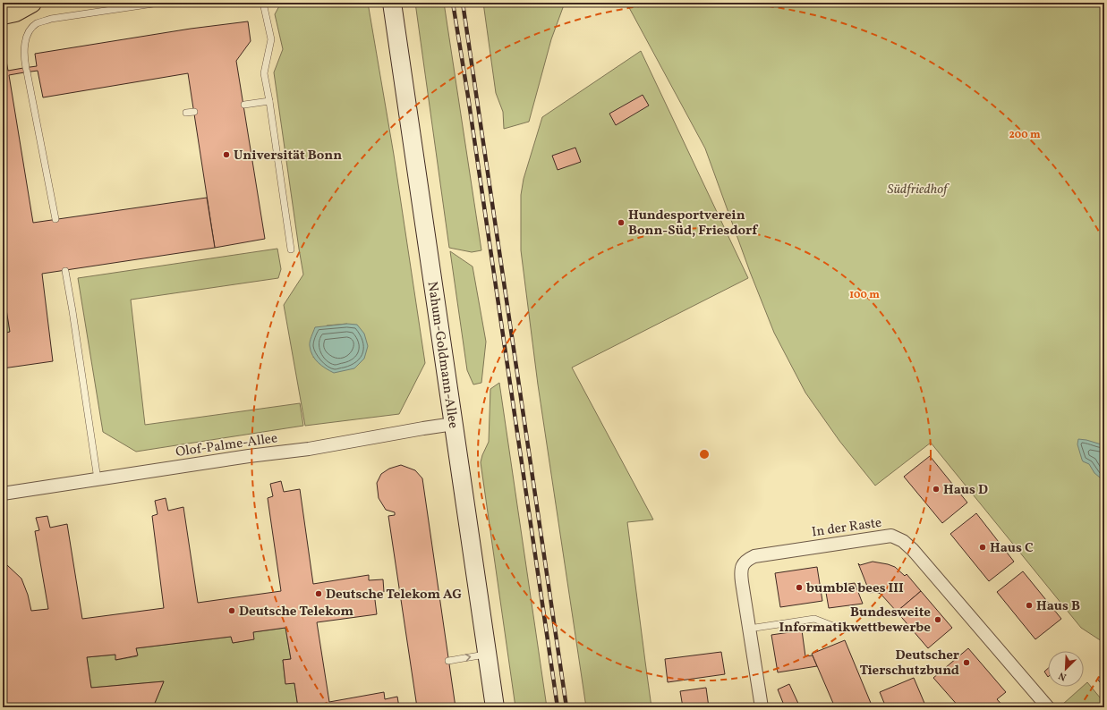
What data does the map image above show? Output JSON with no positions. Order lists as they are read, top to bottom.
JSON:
{
  "streets": {
    "main road": ["Nahum-Goldmann-Allee"],
    "street": ["Olof-Palme-Allee", "In der Raste"]
  },
  "crossings": [
    ["Nahum-Goldmann-Allee", "Olof-Palme-Allee"]
  ],
  "parks": ["Südfriedhof"],
  "places": [
    "Universität Bonn",
    "Hundesportverein Bonn-Süd, Friesdorf",
    "Haus D",
    "Haus C",
    "bumble bees III",
    "Deutsche Telekom AG",
    "Haus B",
    "Deutsche Telekom",
    "Bundesweite Informatikwettbewerbe",
    "Deutscher Tierschutzbund"
  ],
  "north": "bottom left",
  "rings": ["200 m", "100 m"]
}
